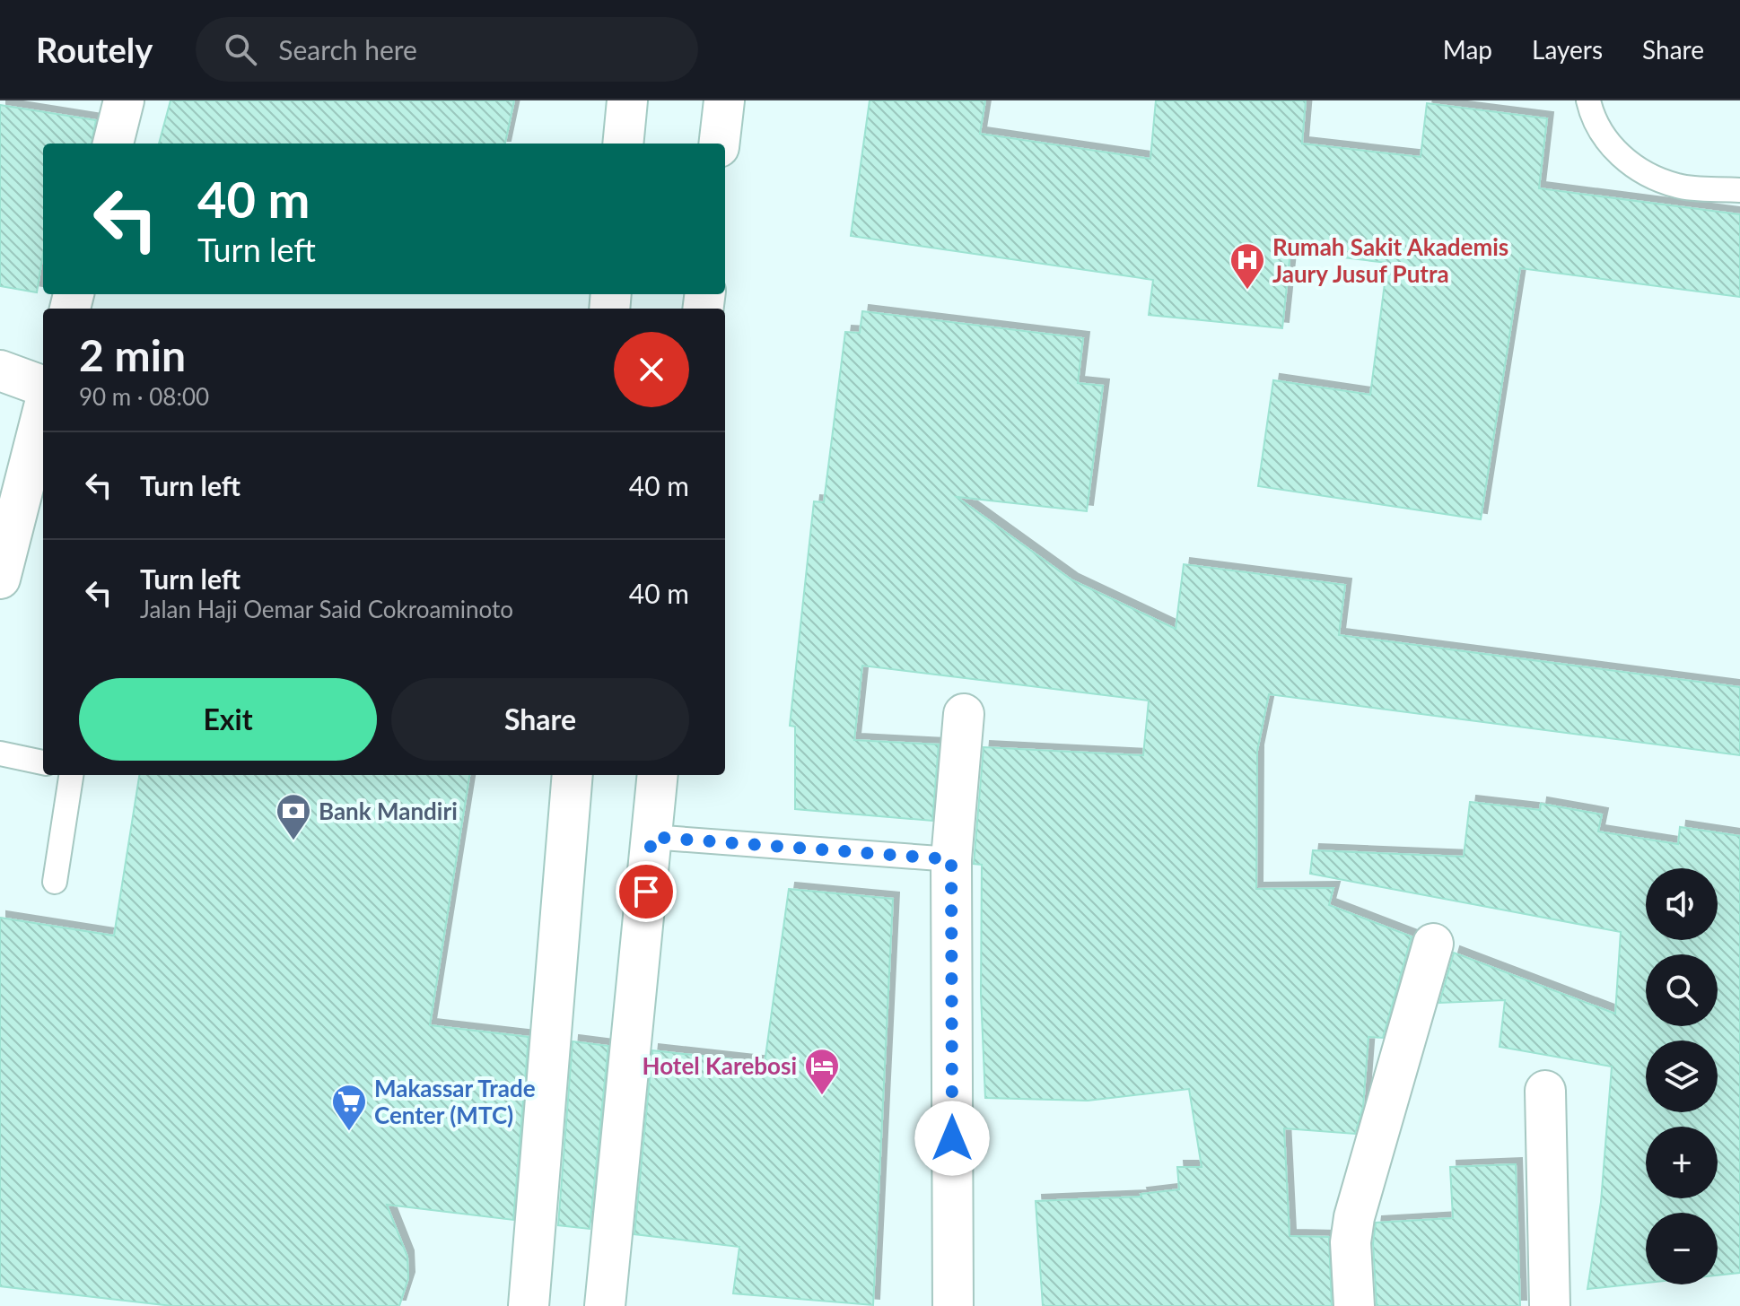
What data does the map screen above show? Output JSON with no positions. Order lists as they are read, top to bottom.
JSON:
{
  "places": {
    "hospital": ["Rumah Sakit Akademis Jaury Jusuf Putra"],
    "bank": ["Bank Mandiri"],
    "hotel": ["Hotel Karebosi"],
    "supermarket": ["Makassar Trade Center (MTC)"]
  },
  "page": {
    "header": "Routely",
    "search": "Search here",
    "nav": ["Map", "Layers", "Share"],
    "turn": ["40 m", "Turn left"],
    "heading": ["2 min", "90 m · 08:00"],
    "list": [
      {
        "name": "Turn left",
        "value": "40 m"
      },
      {
        "name": "Turn left",
        "note": "Jalan Haji Oemar Said Cokroaminoto",
        "value": "40 m"
      }
    ],
    "buttons": ["Exit", "Share"],
    "map_buttons": ["+", "−"]
  }
}
